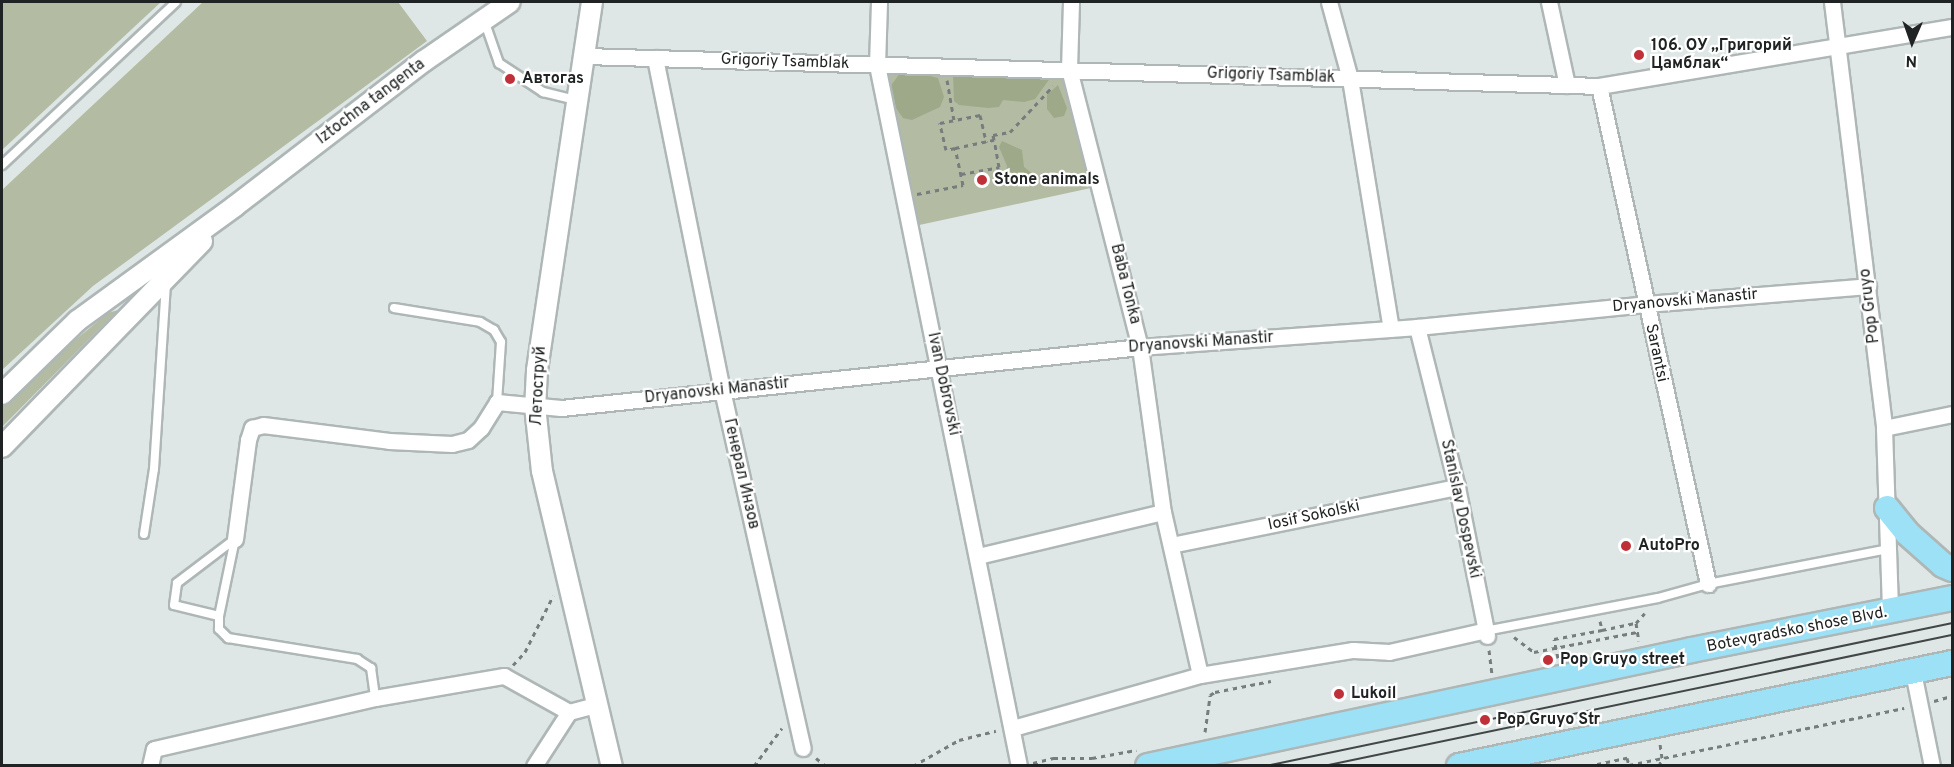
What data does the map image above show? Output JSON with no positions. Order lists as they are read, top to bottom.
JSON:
{
  "streets": {
    "main road": ["Botevgradsko shose Blvd."],
    "street": [
      "Grigoriy Tsamblak",
      "Iztochna tangenta",
      "Baba Tonka",
      "Dryanovski Manastir",
      "Pop Gruyo",
      "Sarantsi",
      "Ivan Dobrovski",
      "Летоструй",
      "Генерал Инзов",
      "Stanislav Dospevski",
      "Iosif Sokolski"
    ]
  },
  "crossings": [
    ["Grigoriy Tsamblak", "Baba Tonka"],
    ["Grigoriy Tsamblak", "Pop Gruyo"],
    ["Grigoriy Tsamblak", "Sarantsi"],
    ["Grigoriy Tsamblak", "Ivan Dobrovski"],
    ["Grigoriy Tsamblak", "Летоструй"],
    ["Grigoriy Tsamblak", "Генерал Инзов"],
    ["Baba Tonka", "Dryanovski Manastir"],
    ["Baba Tonka", "Iosif Sokolski"],
    ["Dryanovski Manastir", "Pop Gruyo"],
    ["Dryanovski Manastir", "Sarantsi"],
    ["Dryanovski Manastir", "Ivan Dobrovski"],
    ["Dryanovski Manastir", "Летоструй"],
    ["Dryanovski Manastir", "Генерал Инзов"],
    ["Dryanovski Manastir", "Stanislav Dospevski"],
    ["Pop Gruyo", "Botevgradsko shose Blvd."],
    ["Stanislav Dospevski", "Iosif Sokolski"]
  ],
  "places": [
    "106. ОУ „Григорий Цамблак“",
    "Автогаѕ",
    "Stone animals",
    "AutoPro",
    "Pop Gruyo street",
    "Lukoil",
    "Pop Gruyo Str"
  ],
  "north": "bottom"
}
